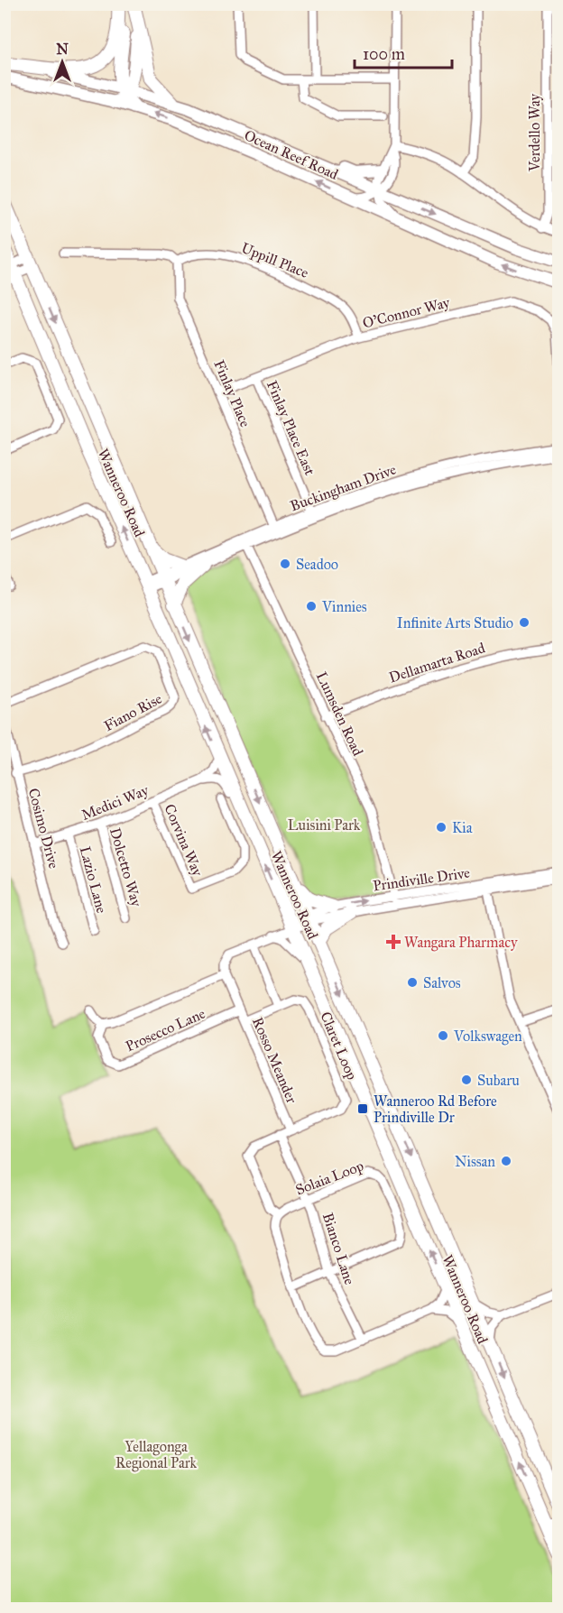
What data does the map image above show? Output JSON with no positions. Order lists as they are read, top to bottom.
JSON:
{
  "streets": {
    "highway": ["Wanneroo Road"],
    "main road": ["Ocean Reef Road"],
    "street": [
      "Verdello Way",
      "Uppill Place",
      "O'Connor Way",
      "Finlay Place",
      "Finlay Place East",
      "Buckingham Drive",
      "Dellamarta Road",
      "Fiano Rise",
      "Lumsden Road",
      "Medici Way",
      "Cosimo Drive",
      "Corvina Way",
      "Dolcetto Way",
      "Prindiville Drive",
      "Lazio Lane",
      "Prosecco Lane",
      "Claret Loop",
      "Rosso Meander",
      "Solaia Loop",
      "Bianco Lane"
    ]
  },
  "crossings": [
    ["Uppill Place", "O'Connor Way"],
    ["Uppill Place", "Finlay Place"],
    ["O'Connor Way", "Finlay Place"],
    ["O'Connor Way", "Finlay Place East"],
    ["Finlay Place", "Buckingham Drive"],
    ["Finlay Place East", "Buckingham Drive"],
    ["Buckingham Drive", "Wanneroo Road"],
    ["Buckingham Drive", "Lumsden Road"],
    ["Wanneroo Road", "Medici Way"],
    ["Wanneroo Road", "Prindiville Drive"],
    ["Dellamarta Road", "Lumsden Road"],
    ["Fiano Rise", "Cosimo Drive"],
    ["Lumsden Road", "Prindiville Drive"],
    ["Medici Way", "Cosimo Drive"],
    ["Medici Way", "Corvina Way"],
    ["Medici Way", "Dolcetto Way"],
    ["Medici Way", "Lazio Lane"],
    ["Prosecco Lane", "Rosso Meander"],
    ["Claret Loop", "Rosso Meander"],
    ["Solaia Loop", "Bianco Lane"]
  ],
  "parks": ["Luisini Park", "Yellagonga Regional Park"],
  "places": {
    "other": [
      "Seadoo",
      "Vinnies",
      "Infinite Arts Studio",
      "Kia",
      "Salvos",
      "Volkswagen",
      "Subaru",
      "Nissan"
    ],
    "health": ["Wangara Pharmacy"],
    "transit": ["Wanneroo Rd Before Prindiville Dr"]
  },
  "scale_bar": "100 m",
  "north": "top"
}
